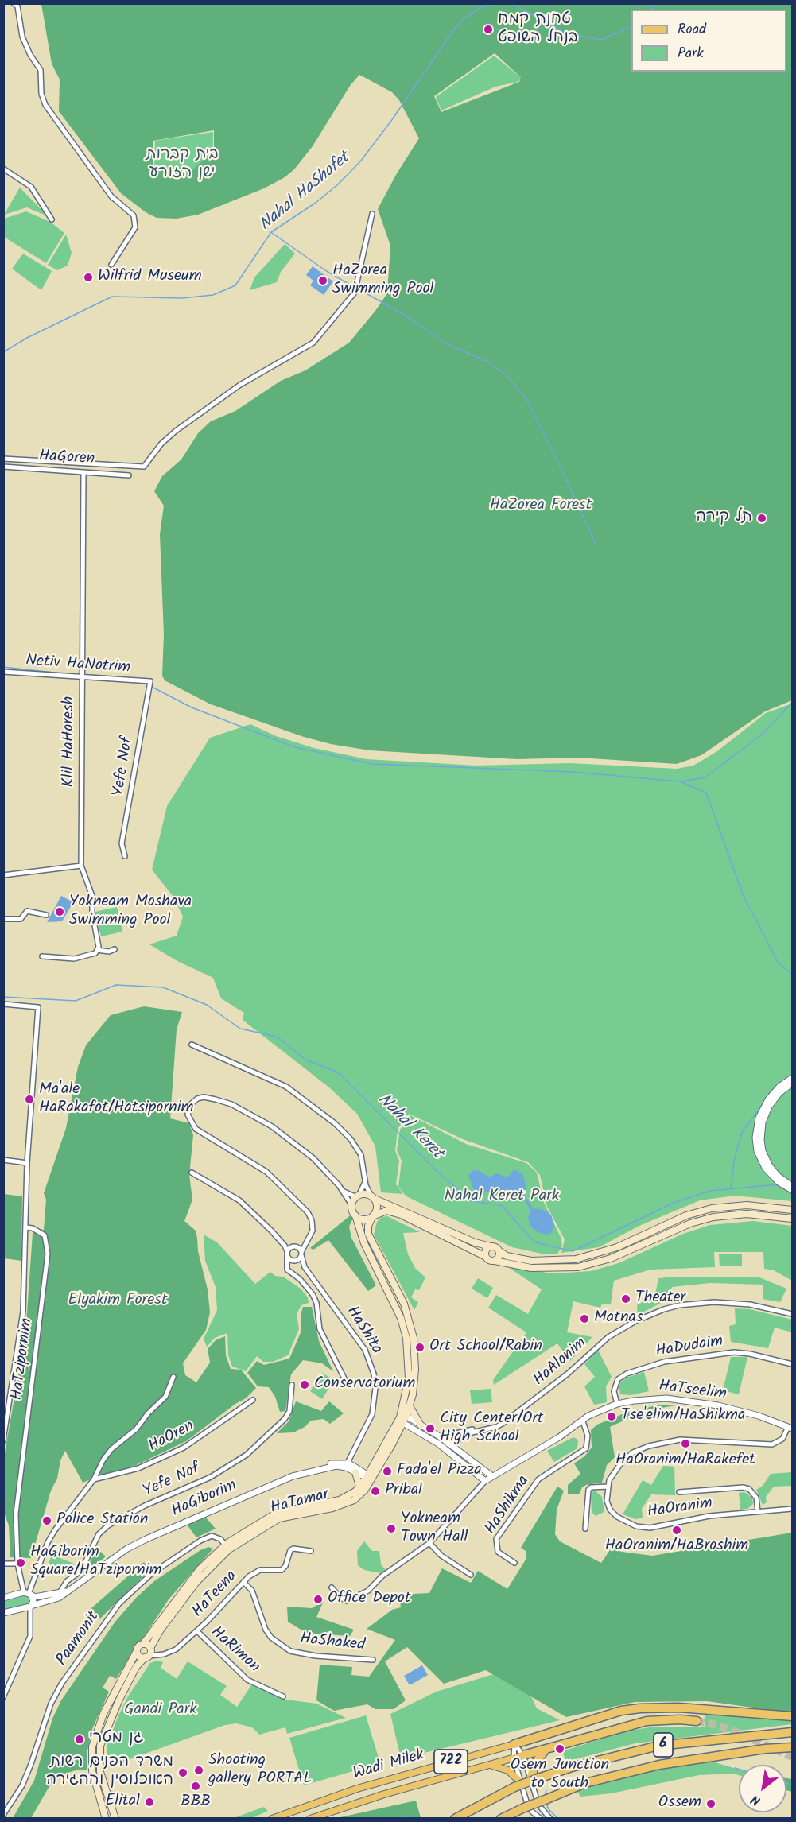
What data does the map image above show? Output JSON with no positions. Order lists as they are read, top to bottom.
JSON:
{
  "streets": {
    "highway": ["6"],
    "main road": ["HaTamar", "722", "Wadi Milek"],
    "street": [
      "HaGoren",
      "Netiv HaNotrim",
      "Klil HaHoresh",
      "Yefe Nof",
      "HaShita",
      "HaDudaim",
      "HaTzipornim",
      "HaAlonim",
      "HaTseelim",
      "HaOren",
      "HaGiborim",
      "HaShikma",
      "HaOranim",
      "HaTeena",
      "Paamonit",
      "HaShaked",
      "HaRimon"
    ]
  },
  "crossings": [
    ["HaGoren", "Klil HaHoresh"],
    ["Netiv HaNotrim", "Klil HaHoresh"],
    ["Netiv HaNotrim", "Yefe Nof"],
    ["Yefe Nof", "HaGiborim"],
    ["HaShita", "HaGiborim"],
    ["HaDudaim", "HaTseelim"],
    ["HaTzipornim", "HaOren"],
    ["HaTzipornim", "HaGiborim"],
    ["HaTseelim", "HaShikma"],
    ["HaOren", "HaGiborim"],
    ["HaGiborim", "HaTamar"],
    ["HaTamar", "HaTeena"],
    ["HaTamar", "Paamonit"],
    ["HaTeena", "HaShaked"],
    ["HaTeena", "HaRimon"]
  ],
  "water": ["Nahal HaShofet", "Nahal Keret"],
  "parks": [
    "בית קברות ישן הזורע",
    "HaZorea Forest",
    "Nahal Keret Park",
    "Elyakim Forest",
    "Gandi Park"
  ],
  "places": [
    "טחנת קמח בנחל השופט",
    "Wilfrid Museum",
    "HaZorea Swimming Pool",
    "תל קירה",
    "Yokneam Moshava Swimming Pool",
    "Ma'ale HaRakafot/Hatsipornim",
    "Theater",
    "Matnas",
    "Ort School/Rabin",
    "Conservatorium",
    "Tse'elim/HaShikma",
    "City Center/Ort High School",
    "HaOranim/HaRakefet",
    "Fada'el Pizza",
    "Pribal",
    "Police Station",
    "Yokneam Town Hall",
    "HaOranim/HaBroshim",
    "HaGiborim Square/HaTzipornim",
    "Office Depot",
    "גן מטרי",
    "Osem Junction to South",
    "Shooting gallery PORTAL",
    "משרד הפנים רשות האוכלוסין וההגירה",
    "BBB",
    "Elital",
    "Ossem"
  ],
  "legend": ["Road", "Park"],
  "north": "bottom left"
}
